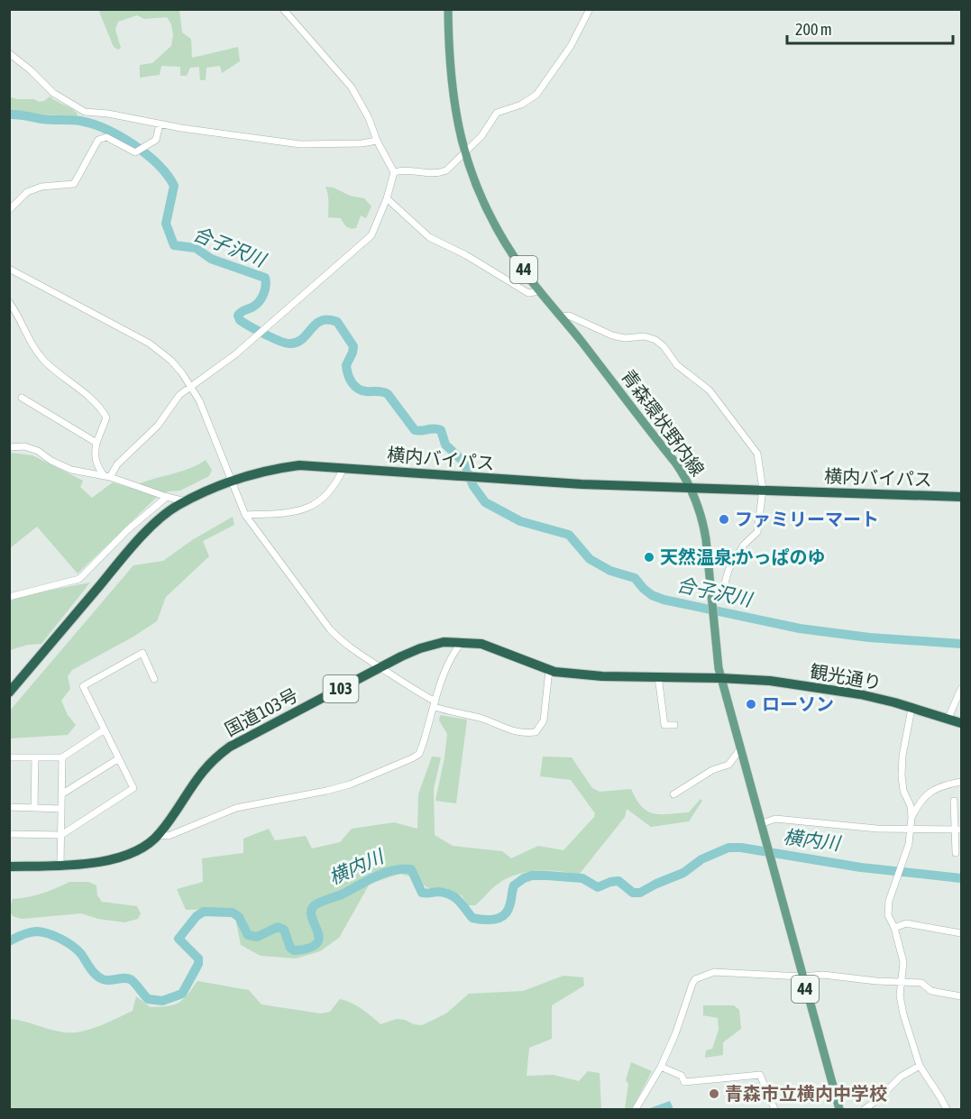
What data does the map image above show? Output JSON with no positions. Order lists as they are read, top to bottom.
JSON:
{
  "streets": {
    "highway": [
      "横内バイパス",
      "観光通り",
      "103",
      "国道103号"
    ],
    "main road": ["44", "青森環状野内線"]
  },
  "crossings": [
    ["青森環状野内線", "横内バイパス"],
    ["青森環状野内線", "観光通り"],
    ["青森環状野内線", "国道103号"],
    ["観光通り", "国道103号"]
  ],
  "water": ["合子沢川", "横内川"],
  "places": [
    "ファミリーマート",
    "天然温泉;かっぱのゆ",
    "ローソン",
    "青森市立横内中学校"
  ],
  "scale_bar": "200 m"
}
